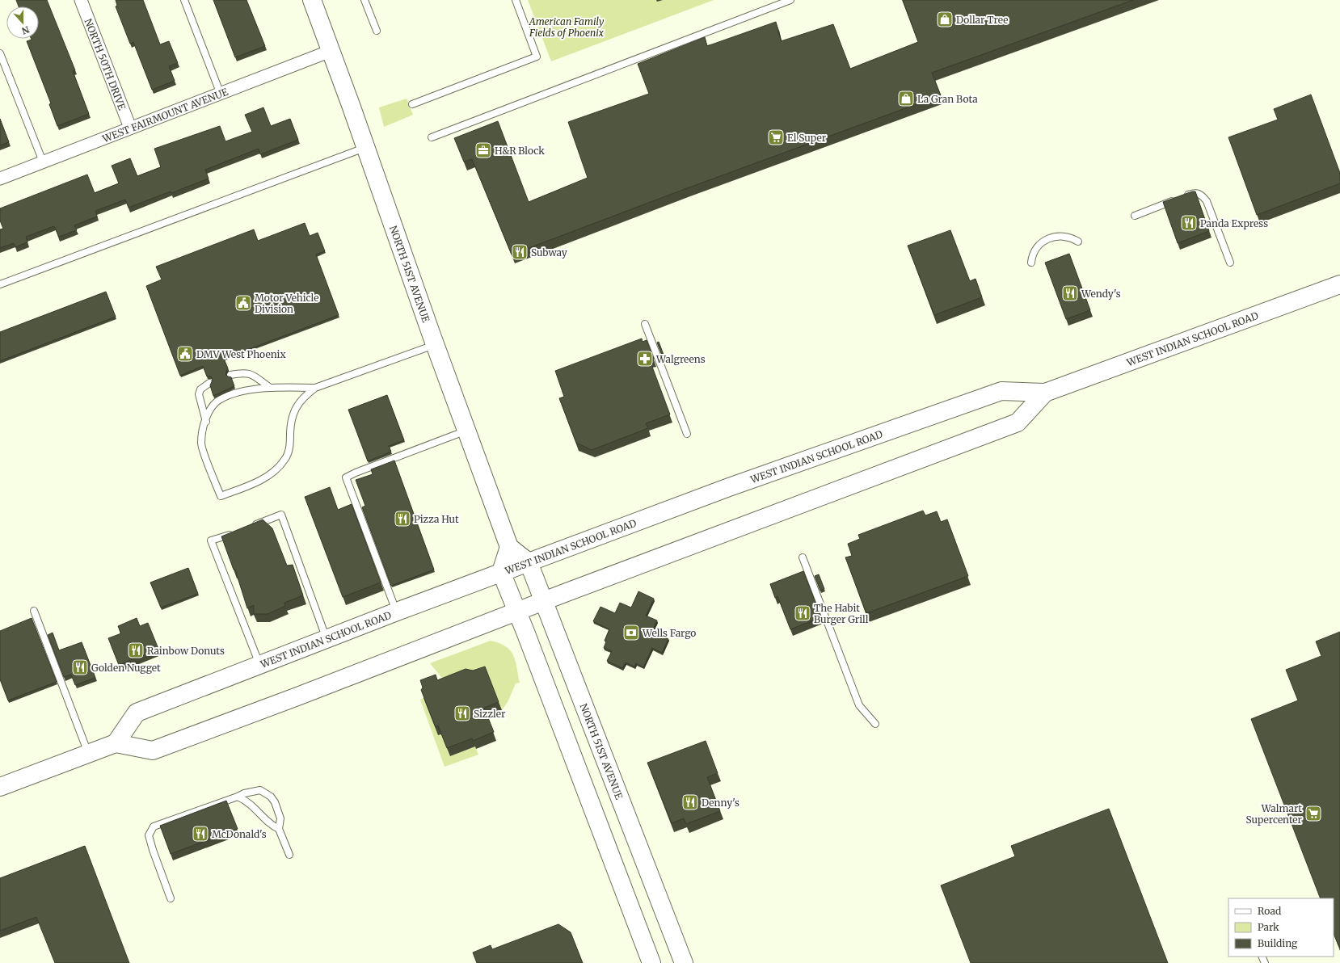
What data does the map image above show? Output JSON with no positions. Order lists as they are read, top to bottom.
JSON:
{
  "streets": {
    "main road": ["NORTH 51ST AVENUE", "WEST INDIAN SCHOOL ROAD"],
    "street": ["NORTH 50TH DRIVE", "WEST FAIRMOUNT AVENUE"]
  },
  "crossings": [
    ["NORTH 50TH DRIVE", "WEST FAIRMOUNT AVENUE"],
    ["WEST FAIRMOUNT AVENUE", "NORTH 51ST AVENUE"],
    ["NORTH 51ST AVENUE", "WEST INDIAN SCHOOL ROAD"]
  ],
  "parks": ["American Family Fields of Phoenix"],
  "places": {
    "shop": ["Dollar Tree", "La Gran Bota"],
    "supermarket": ["El Super", "Walmart Supercenter"],
    "office": ["H&R Block"],
    "restaurant": [
      "Panda Express",
      "Subway",
      "Wendy's",
      "Pizza Hut",
      "The Habit Burger Grill",
      "Rainbow Donuts",
      "Golden Nugget",
      "Sizzler",
      "Denny's",
      "McDonald's"
    ],
    "public building": ["Motor Vehicle Division", "DMV West Phoenix"],
    "pharmacy": ["Walgreens"],
    "bank": ["Wells Fargo"]
  },
  "legend": ["Road", "Park", "Building"],
  "north": "bottom"
}
